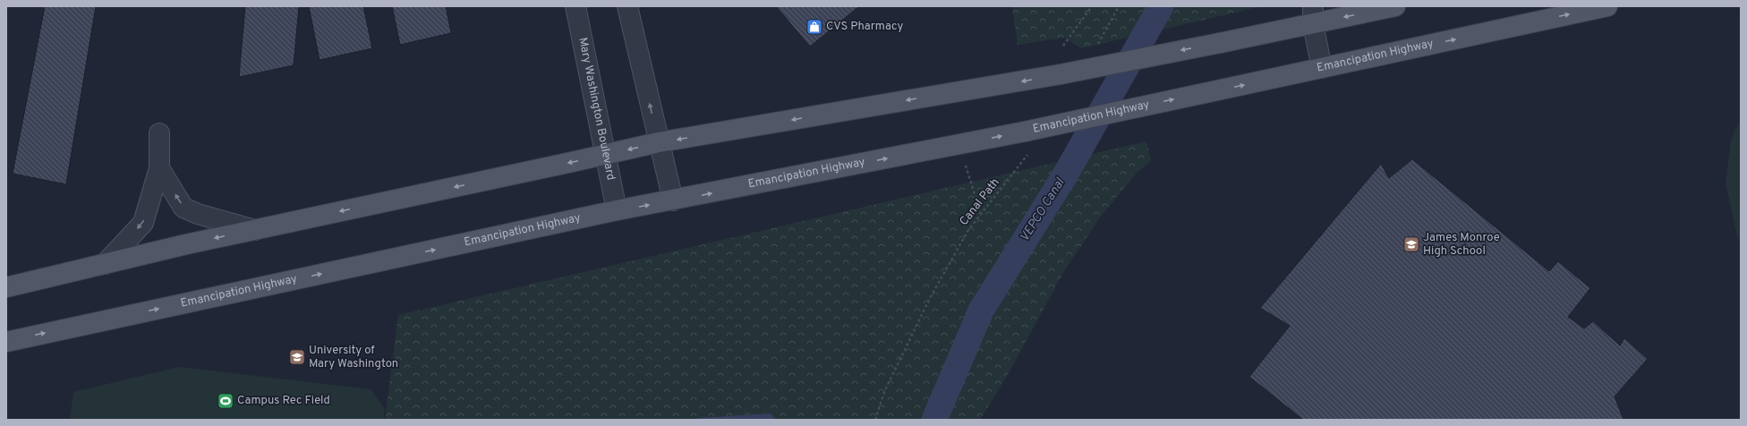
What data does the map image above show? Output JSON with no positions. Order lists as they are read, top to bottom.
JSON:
{
  "streets": {
    "main road": ["Emancipation Highway"],
    "street": ["Mary Washington Boulevard"],
    "path": ["Canal Path"]
  },
  "crossings": [
    ["Emancipation Highway", "Mary Washington Boulevard"]
  ],
  "water": ["VEPCO Canal"],
  "places": {
    "shop": ["CVS Pharmacy"],
    "school or university": ["James Monroe High School", "University of Mary Washington"],
    "sports": ["Campus Rec Field"]
  }
}
